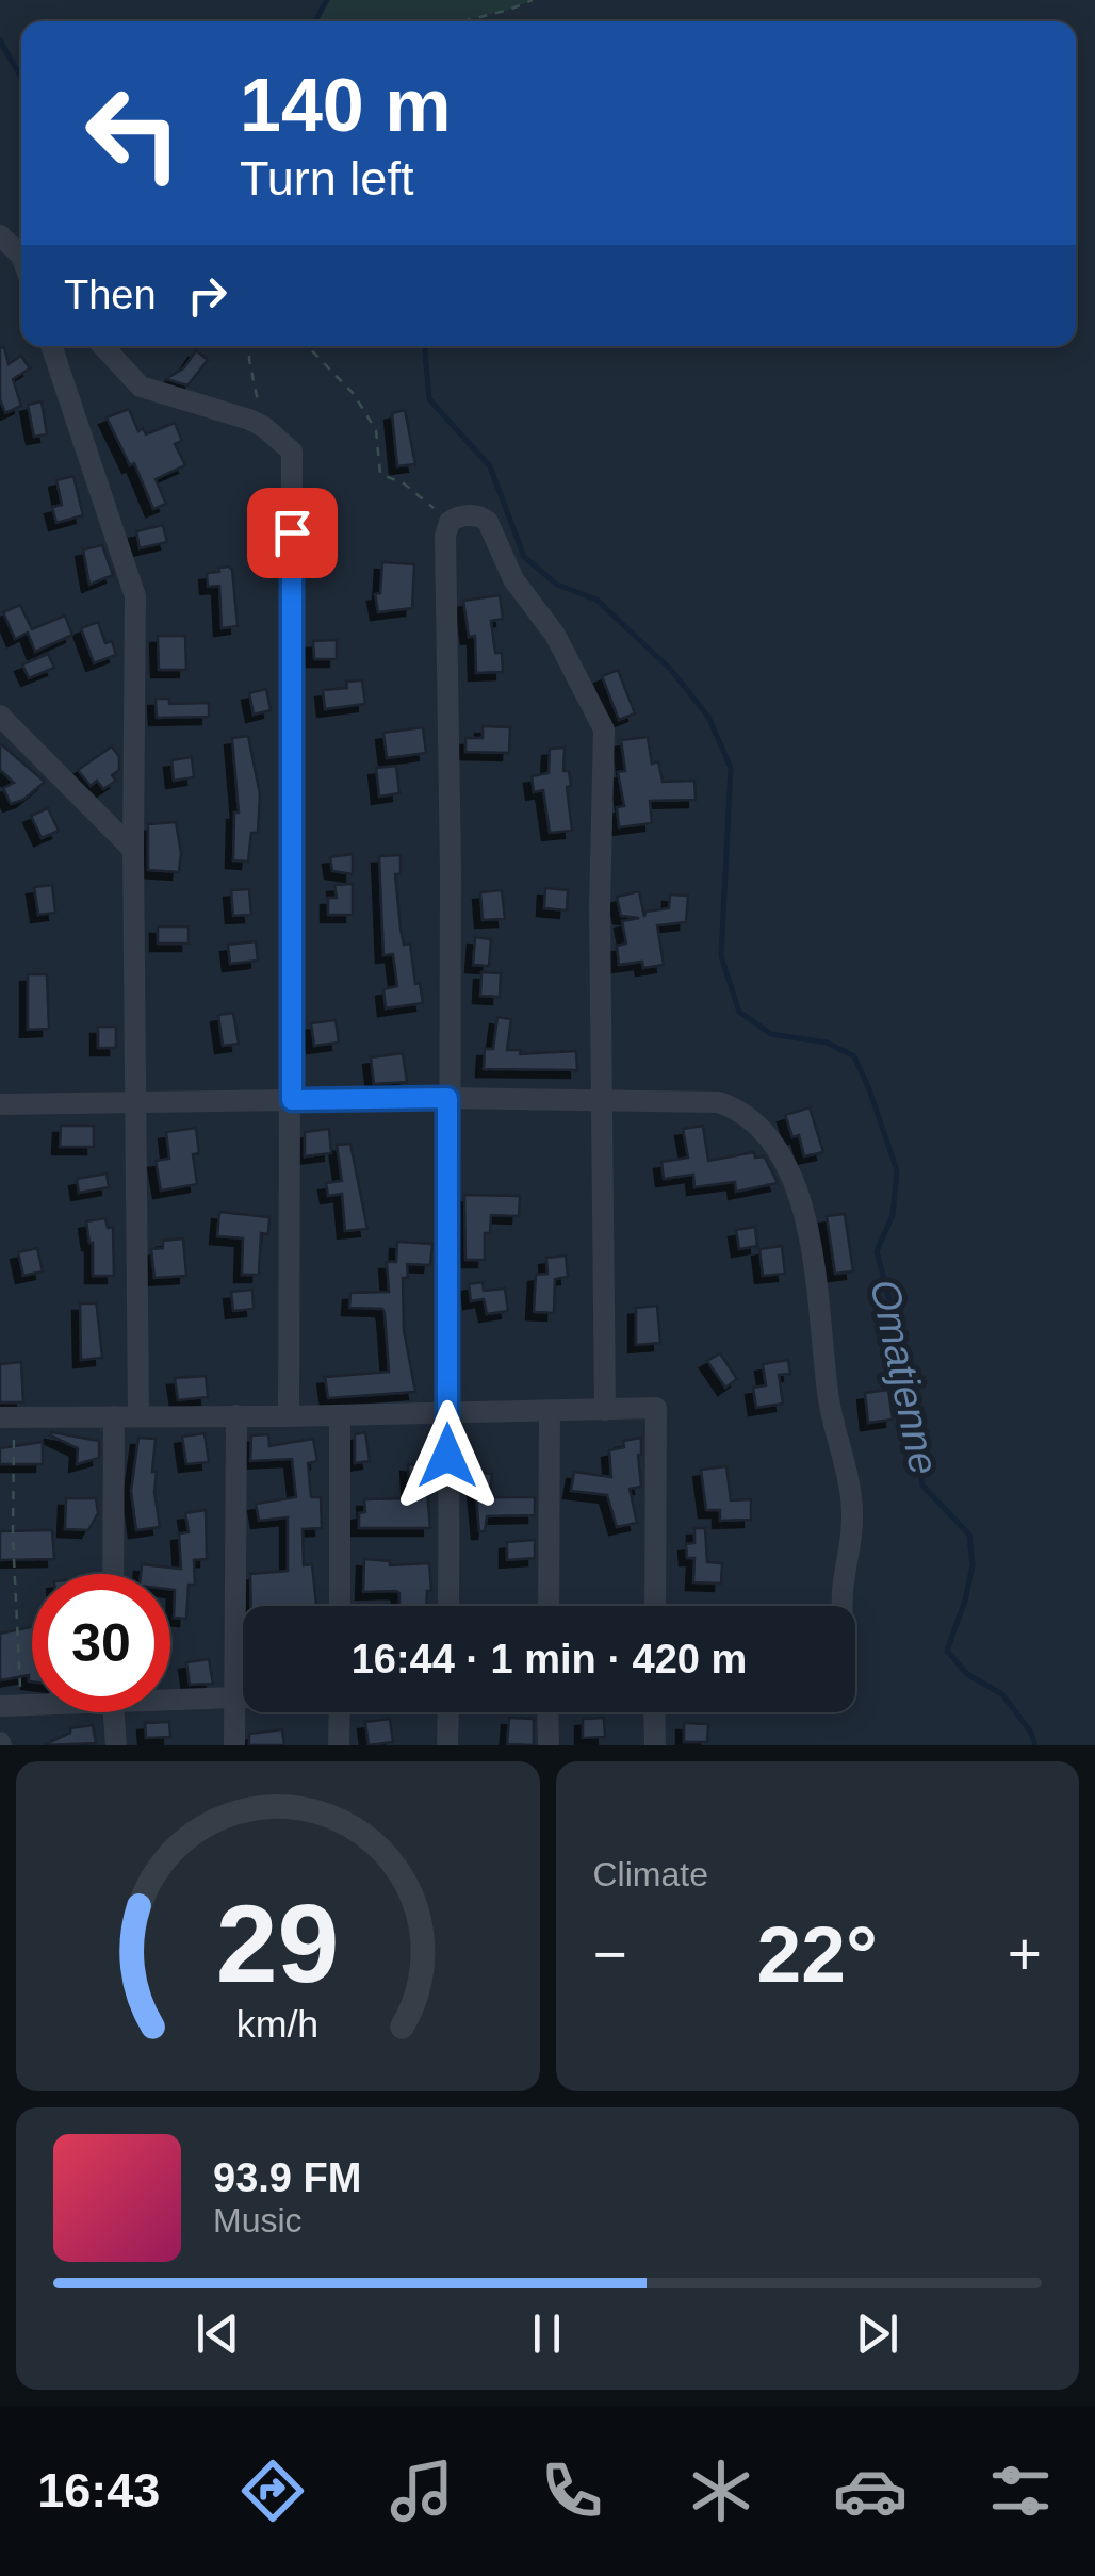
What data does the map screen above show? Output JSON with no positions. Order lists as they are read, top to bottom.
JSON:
{
  "water": ["Omatjenne"],
  "page": {
    "turn": ["140 m", "Turn left"],
    "then": "Then",
    "limit": "30",
    "trip": "16:44 · 1 min · 420 m",
    "tile": "Climate",
    "heat": ["−", "22°", "+"],
    "song": ["93.9 FM", "Music"],
    "tabs": "16:43",
    "gauge": ["29", "km/h"]
  }
}
